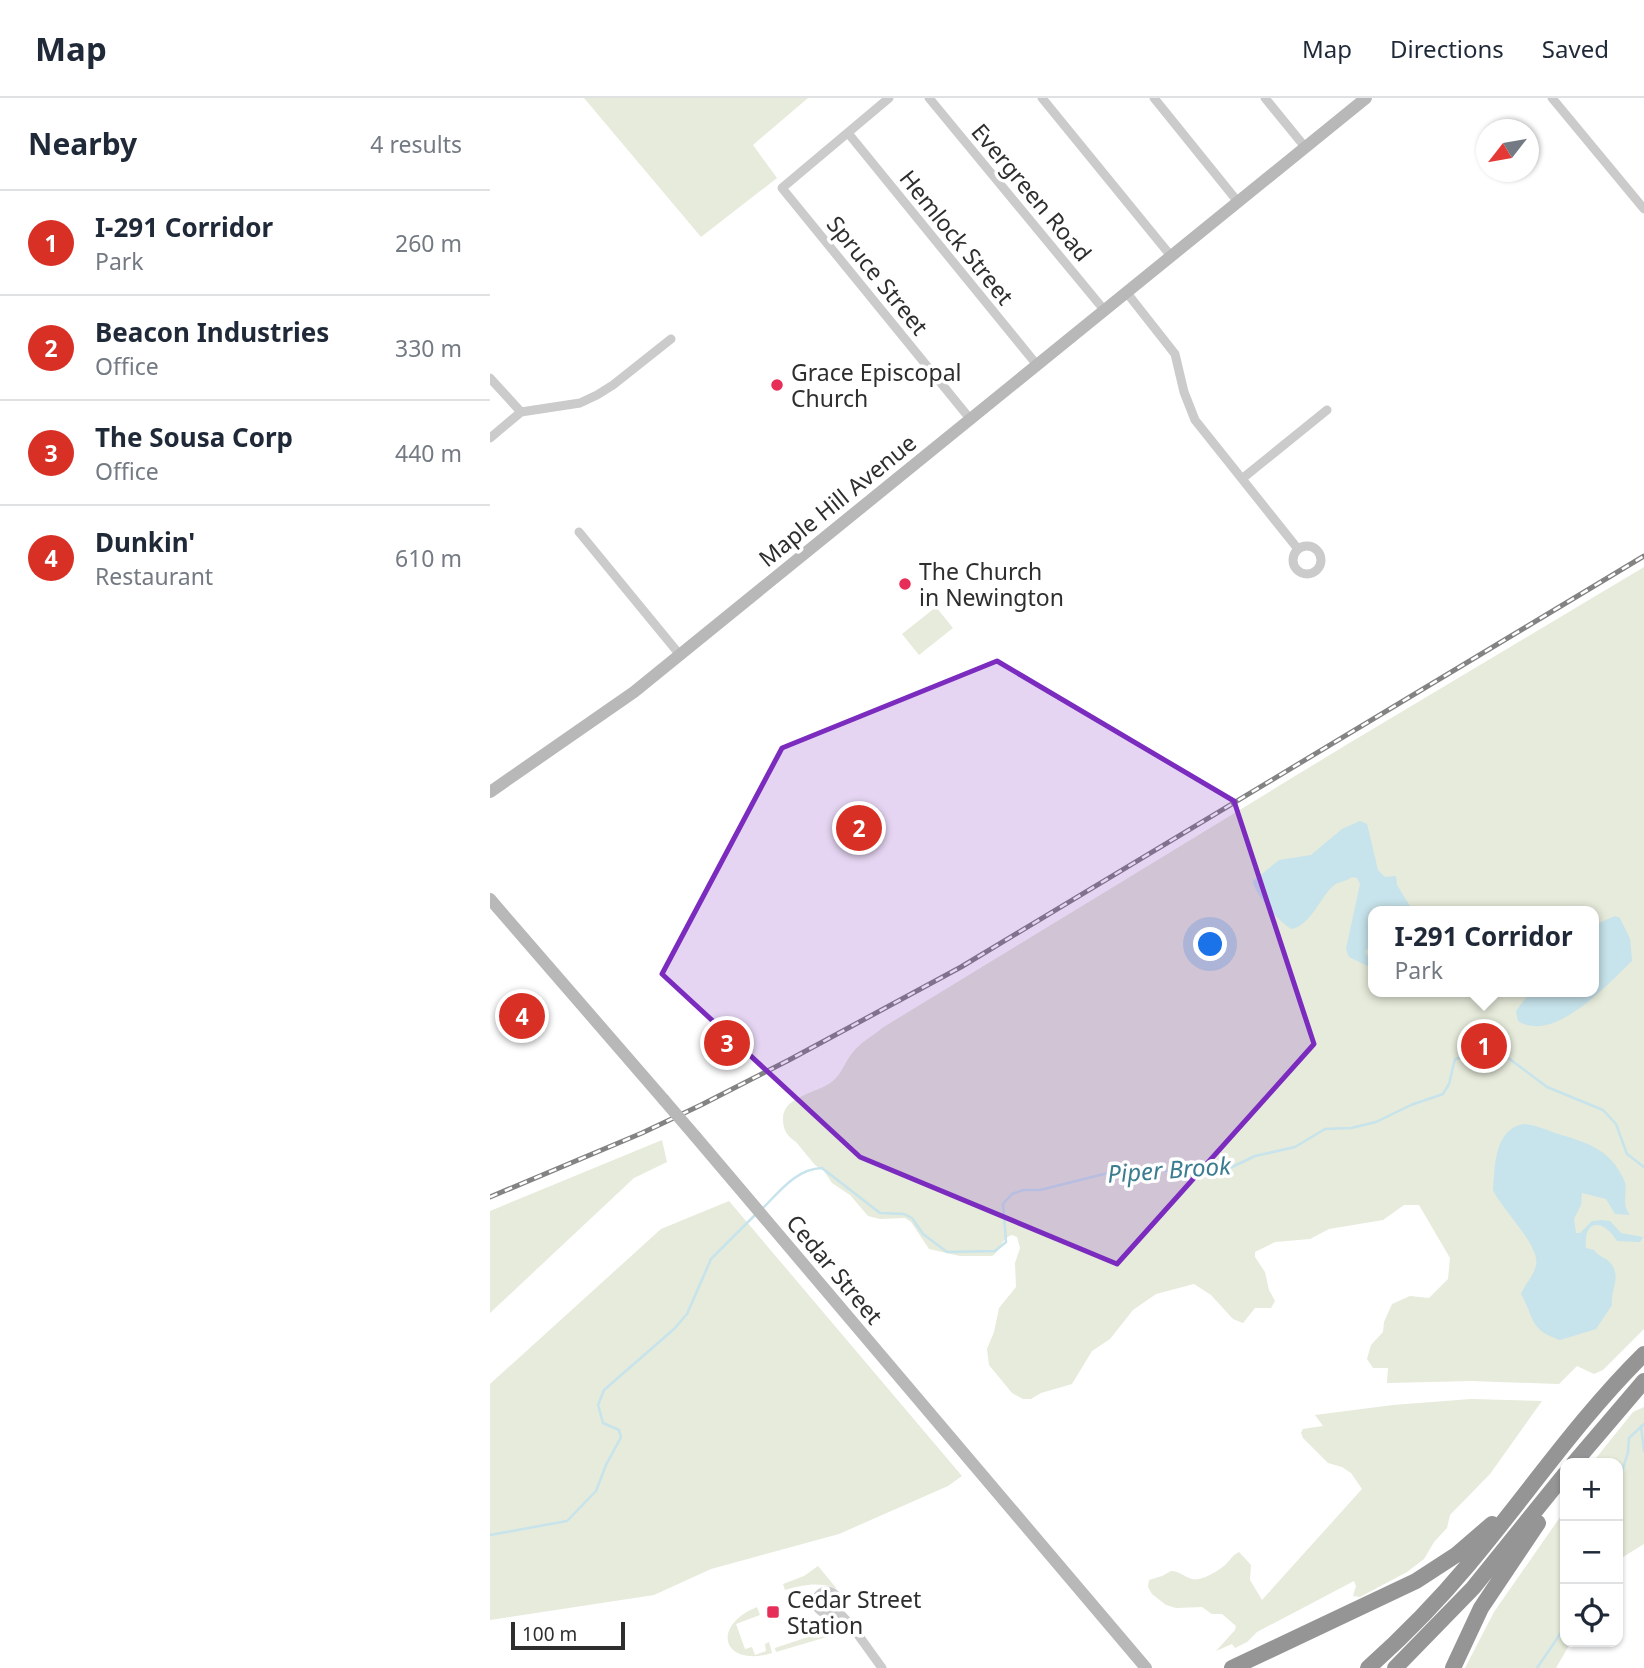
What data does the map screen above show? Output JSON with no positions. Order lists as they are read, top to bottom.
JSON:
{
  "streets": {
    "street": [
      "Evergreen Road",
      "Hemlock Street",
      "Spruce Street",
      "Maple Hill Avenue",
      "Cedar Street"
    ]
  },
  "crossings": [
    ["Evergreen Road", "Maple Hill Avenue"],
    ["Hemlock Street", "Spruce Street"],
    ["Hemlock Street", "Maple Hill Avenue"],
    ["Spruce Street", "Maple Hill Avenue"]
  ],
  "water": ["Piper Brook"],
  "places": {
    "other": ["Grace Episcopal Church", "The Church in Newington"],
    "transit": ["Cedar Street Station"]
  },
  "scale_bar": "100 m",
  "north": "bottom left",
  "page": {
    "header": "Map",
    "nav": ["Map", "Directions", "Saved"],
    "heading": ["Nearby", "4 results"],
    "list": [
      {
        "mark": "1",
        "name": "I-291 Corridor",
        "note": "Park",
        "value": "260 m"
      },
      {
        "mark": "2",
        "name": "Beacon Industries",
        "note": "Office",
        "value": "330 m"
      },
      {
        "mark": "3",
        "name": "The Sousa Corp",
        "note": "Office",
        "value": "440 m"
      },
      {
        "mark": "4",
        "name": "Dunkin'",
        "note": "Restaurant",
        "value": "610 m"
      }
    ],
    "pins": [
      "2",
      "4",
      "3",
      "1"
    ],
    "popup": ["I-291 Corridor", "Park"],
    "map_buttons": ["+", "−"],
    "scale": "100 m"
  }
}
